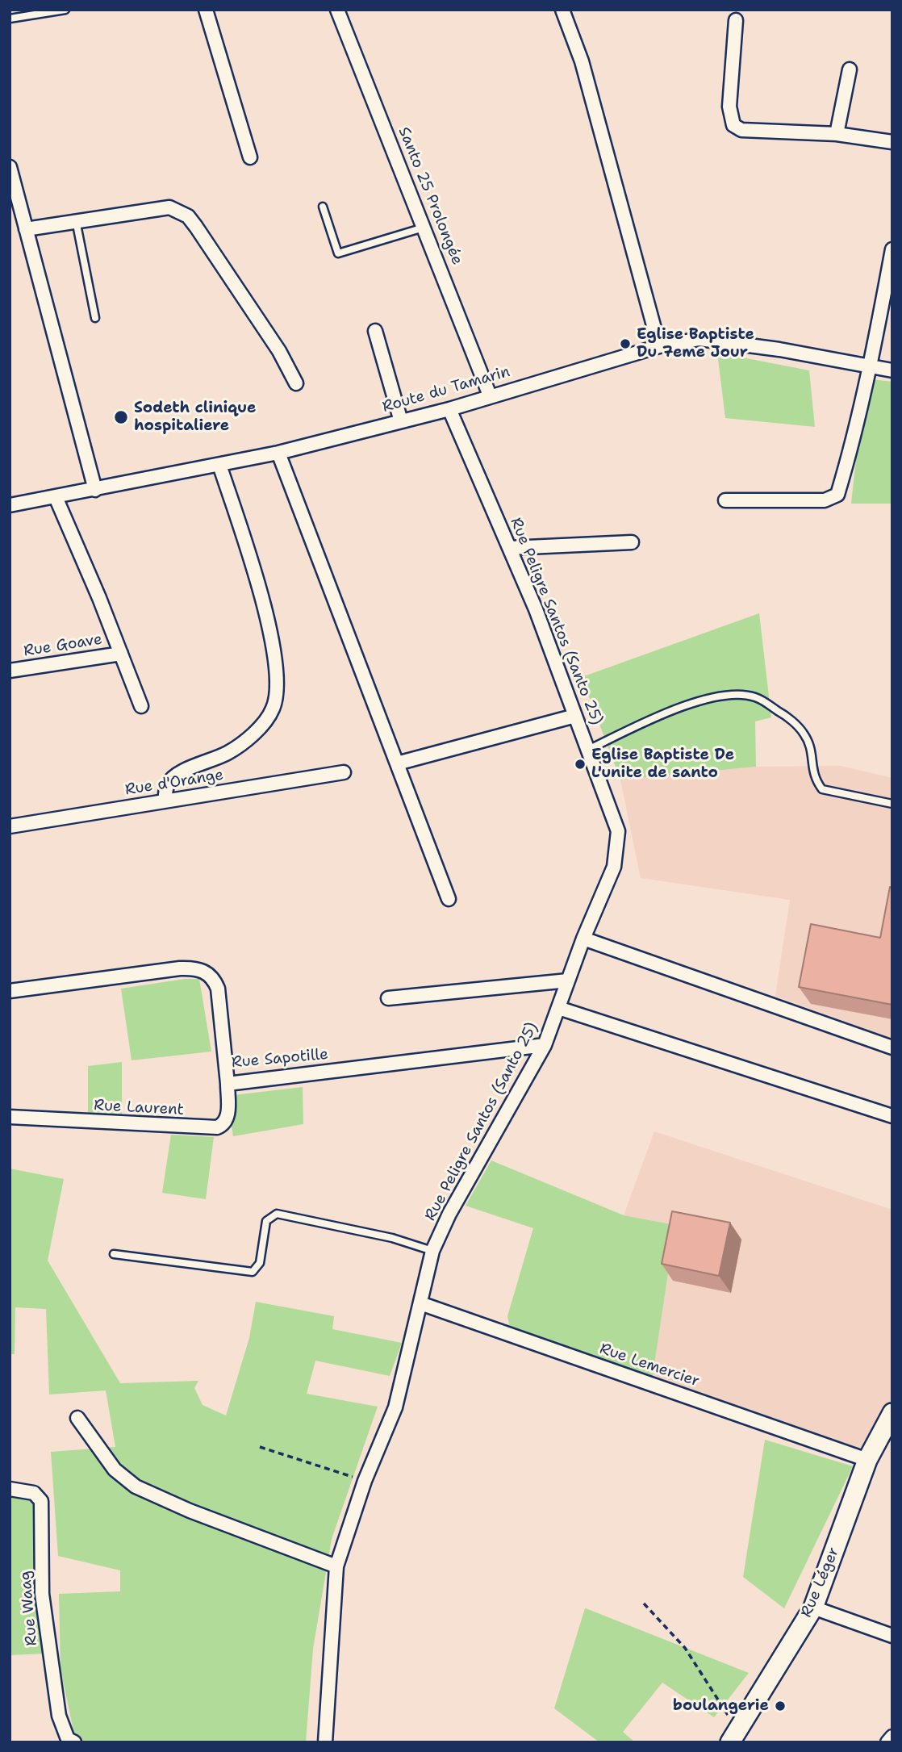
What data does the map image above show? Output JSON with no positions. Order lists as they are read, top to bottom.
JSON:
{
  "streets": {
    "street": [
      "Santo 25 Prolongée",
      "Route du Tamarin",
      "Rue Peligre Santos (Santo 25)",
      "Rue Goave",
      "Rue d'Orange",
      "Rue Sapotille",
      "Rue Laurent",
      "Rue Lemercier",
      "Rue Léger",
      "Rue Waag"
    ]
  },
  "crossings": [
    ["Santo 25 Prolongée", "Route du Tamarin"],
    ["Route du Tamarin", "Rue Peligre Santos (Santo 25)"],
    ["Rue Peligre Santos (Santo 25)", "Rue Sapotille"],
    ["Rue Peligre Santos (Santo 25)", "Rue Lemercier"],
    ["Rue Sapotille", "Rue Laurent"],
    ["Rue Lemercier", "Rue Léger"]
  ],
  "places": [
    "Eglise Baptiste Du 7eme Jour",
    "Sodeth clinique hospitaliere",
    "Eglise Baptiste De L'unite de santo",
    "boulangerie"
  ]
}
